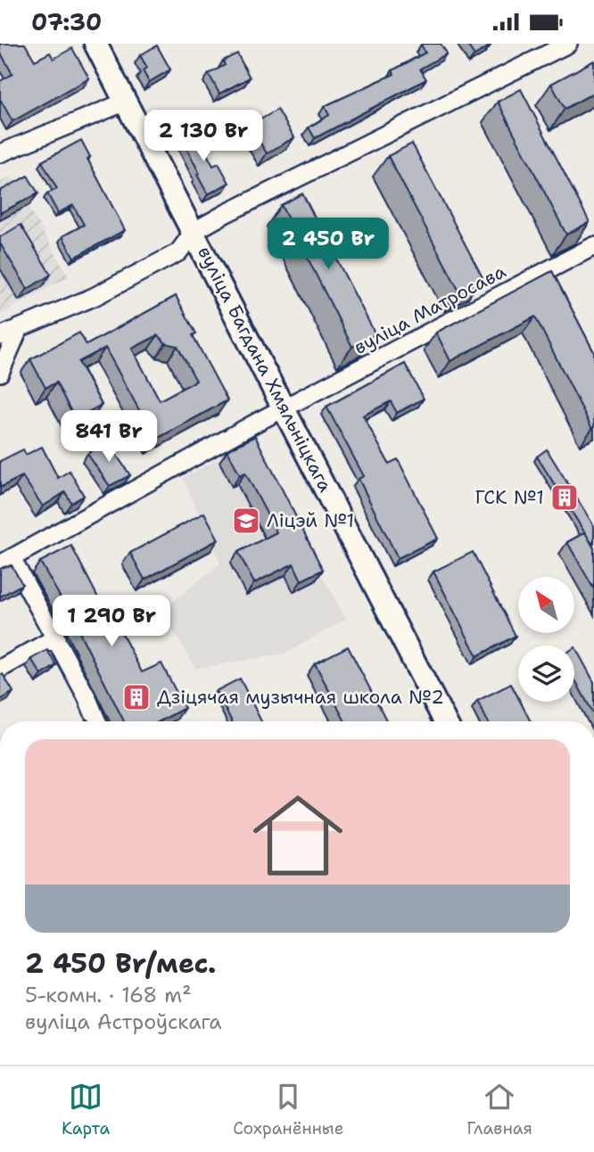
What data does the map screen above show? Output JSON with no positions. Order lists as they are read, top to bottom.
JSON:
{
  "streets": {
    "main road": ["вуліца Багдана Хмяльніцкага"],
    "street": ["вуліца Матросава"]
  },
  "crossings": [
    ["вуліца Матросава", "вуліца Багдана Хмяльніцкага"]
  ],
  "places": {
    "building": ["ГСК №1", "Дзіцячая музычная школа №2"],
    "school or university": ["Ліцэй №1"]
  },
  "north": "top left",
  "page": {
    "status": "07:30",
    "price": [
      "2 130 Br",
      "2 450 Br",
      "841 Br",
      "1 290 Br"
    ],
    "list": [
      {
        "name": "2 450 Br/мес.",
        "note": "5-комн. · 168 m² · вуліца Астроўскага"
      }
    ],
    "tabs": ["Карта", "Сохранённые", "Главная"]
  }
}
